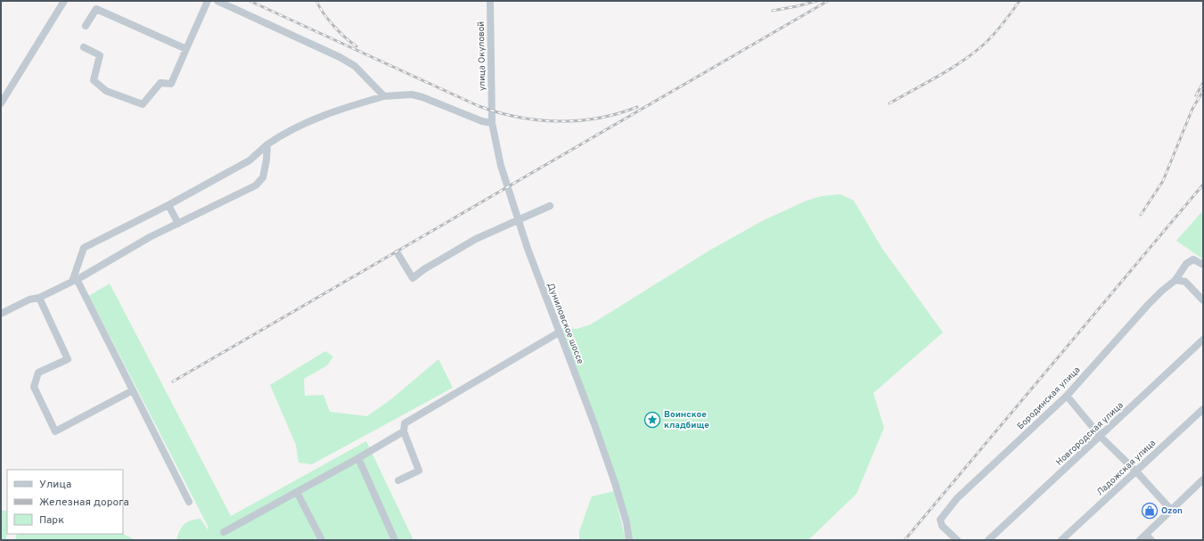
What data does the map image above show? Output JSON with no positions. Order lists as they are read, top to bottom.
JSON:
{
  "streets": {
    "street": [
      "улица Окуловой",
      "Дуниловское шоссе",
      "Бородинская улица",
      "Новгородская улица",
      "Ладожская улица"
    ]
  },
  "crossings": [
    ["улица Окуловой", "Дуниловское шоссе"]
  ],
  "places": {
    "place": ["Воинское кладбище"],
    "shop": ["Ozon"]
  },
  "legend": ["Улица", "Железная дорога", "Парк"]
}
